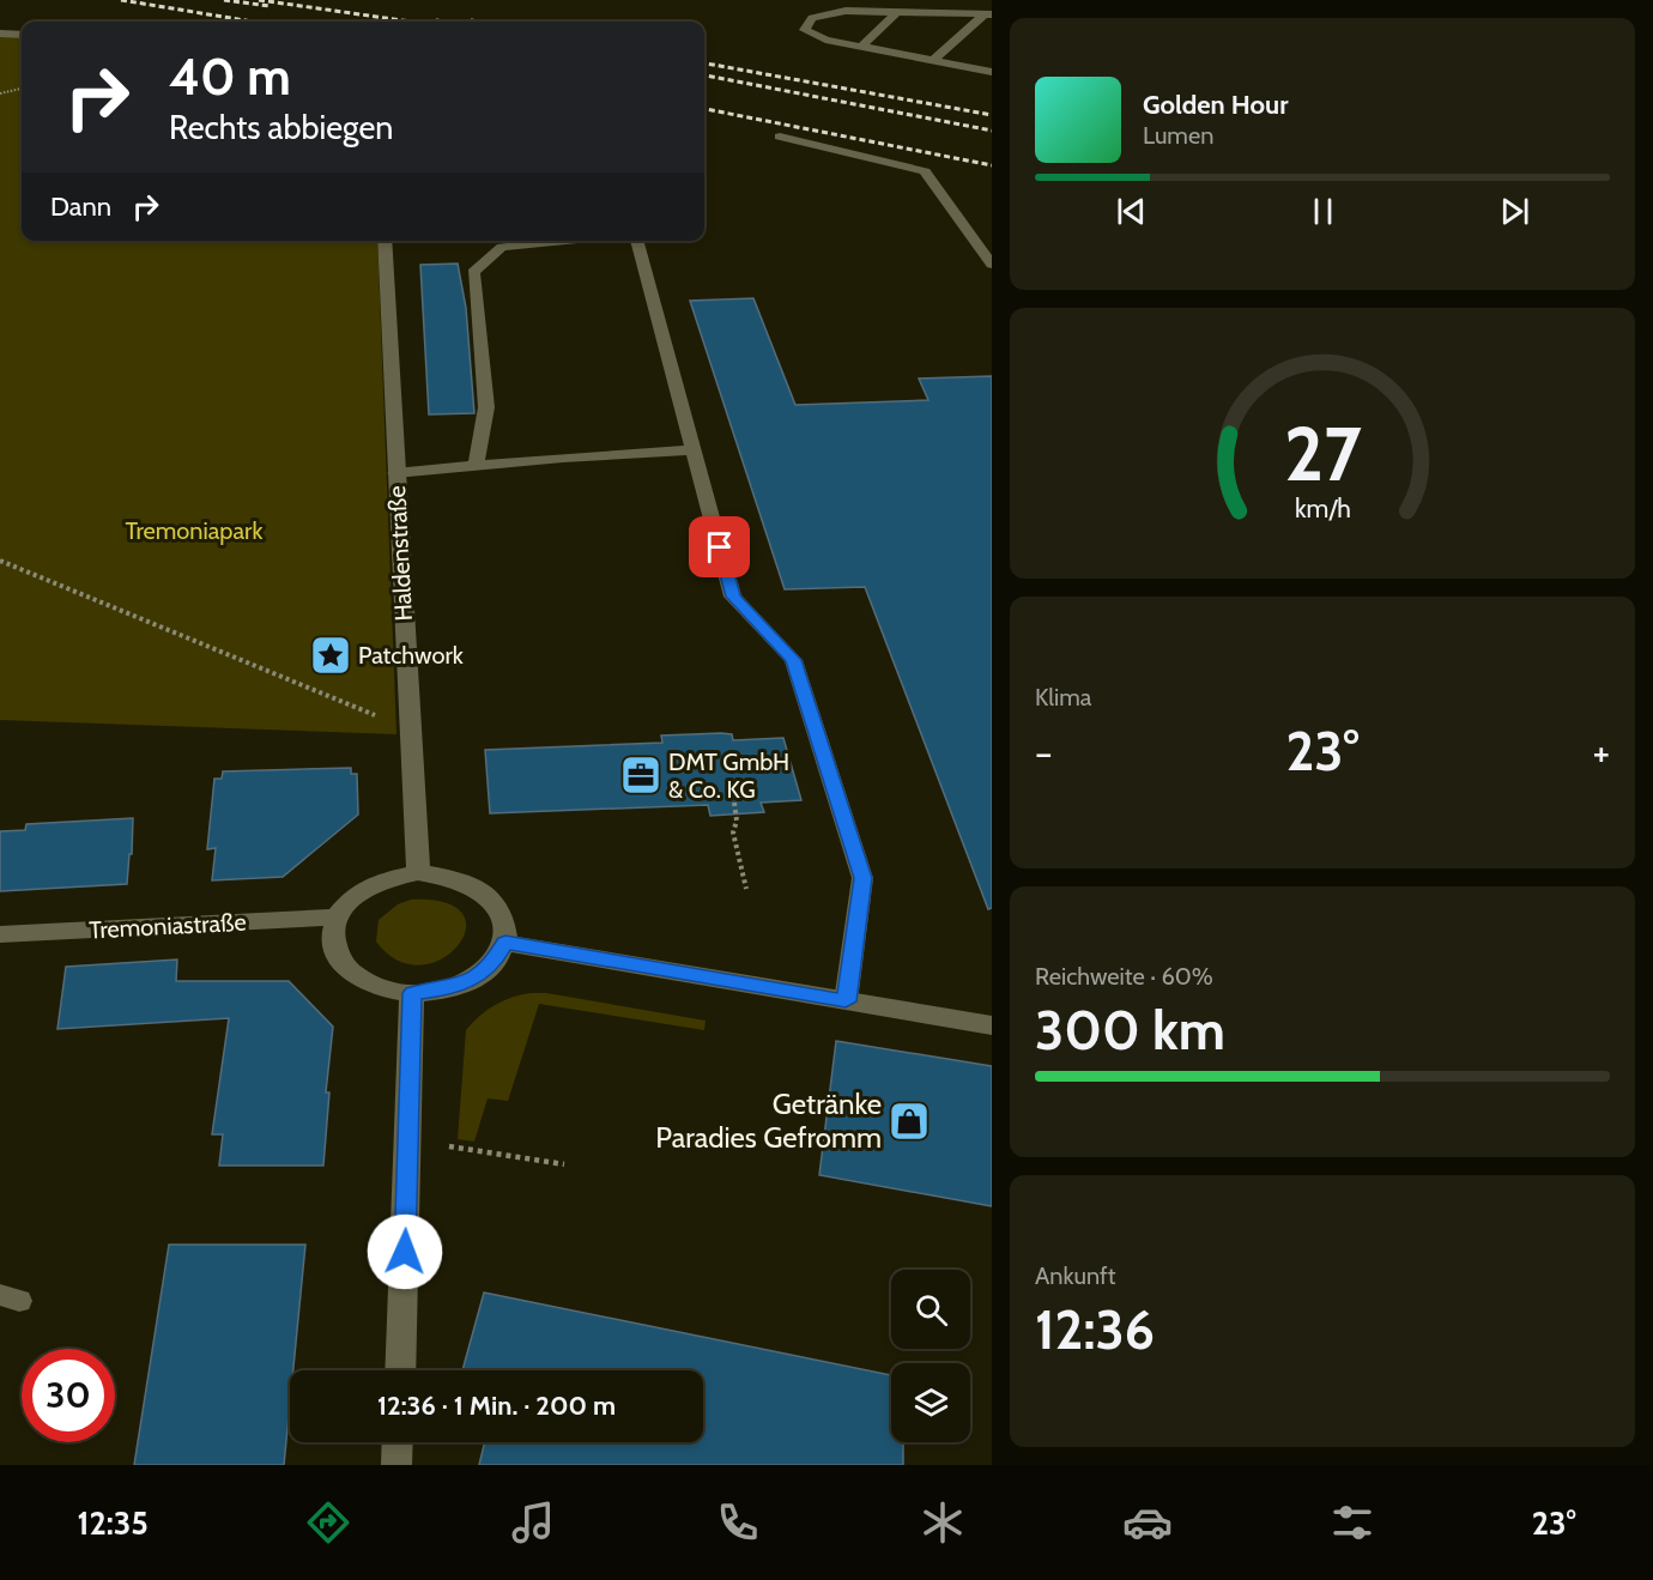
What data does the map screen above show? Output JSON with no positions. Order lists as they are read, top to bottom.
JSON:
{
  "streets": {
    "street": ["Haldenstraße", "Tremoniastraße"]
  },
  "crossings": [
    ["Haldenstraße", "Tremoniastraße"]
  ],
  "parks": ["Tremoniapark"],
  "places": {
    "place": ["Patchwork"],
    "office": ["DMT GmbH & Co. KG"],
    "shop": ["Getränke Paradies Gefromm"]
  },
  "page": {
    "turn": ["40 m", "Rechts abbiegen"],
    "song": ["Golden Hour", "Lumen"],
    "then": "Dann",
    "tile": [
      "Klima",
      ["Reichweite · 60%", "300 km"],
      ["Ankunft", "12:36"]
    ],
    "heat": ["−", "23°", "+"],
    "limit": "30",
    "trip": "12:36 · 1 Min. · 200 m",
    "tabs": ["12:35", "23°"],
    "gauge": ["27", "km/h"]
  }
}
